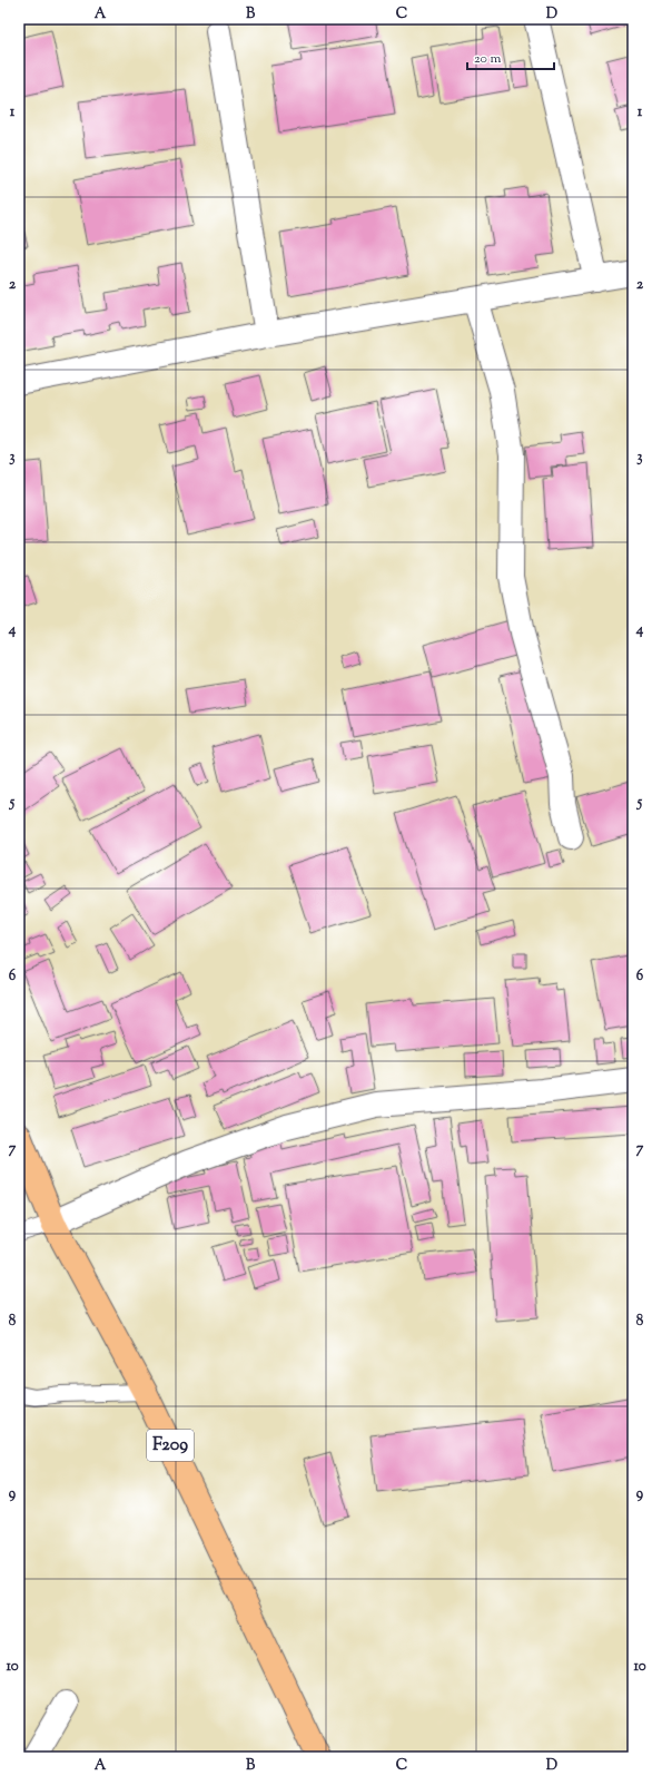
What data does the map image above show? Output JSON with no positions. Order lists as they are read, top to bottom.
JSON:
{
  "streets": {
    "main road": ["F209"]
  },
  "scale_bar": "20 m",
  "grid": {
    "columns": [
      "A",
      "B",
      "C",
      "D"
    ],
    "rows": [
      "1",
      "2",
      "3",
      "4",
      "5",
      "6",
      "7",
      "8",
      "9",
      "10"
    ]
  }
}
